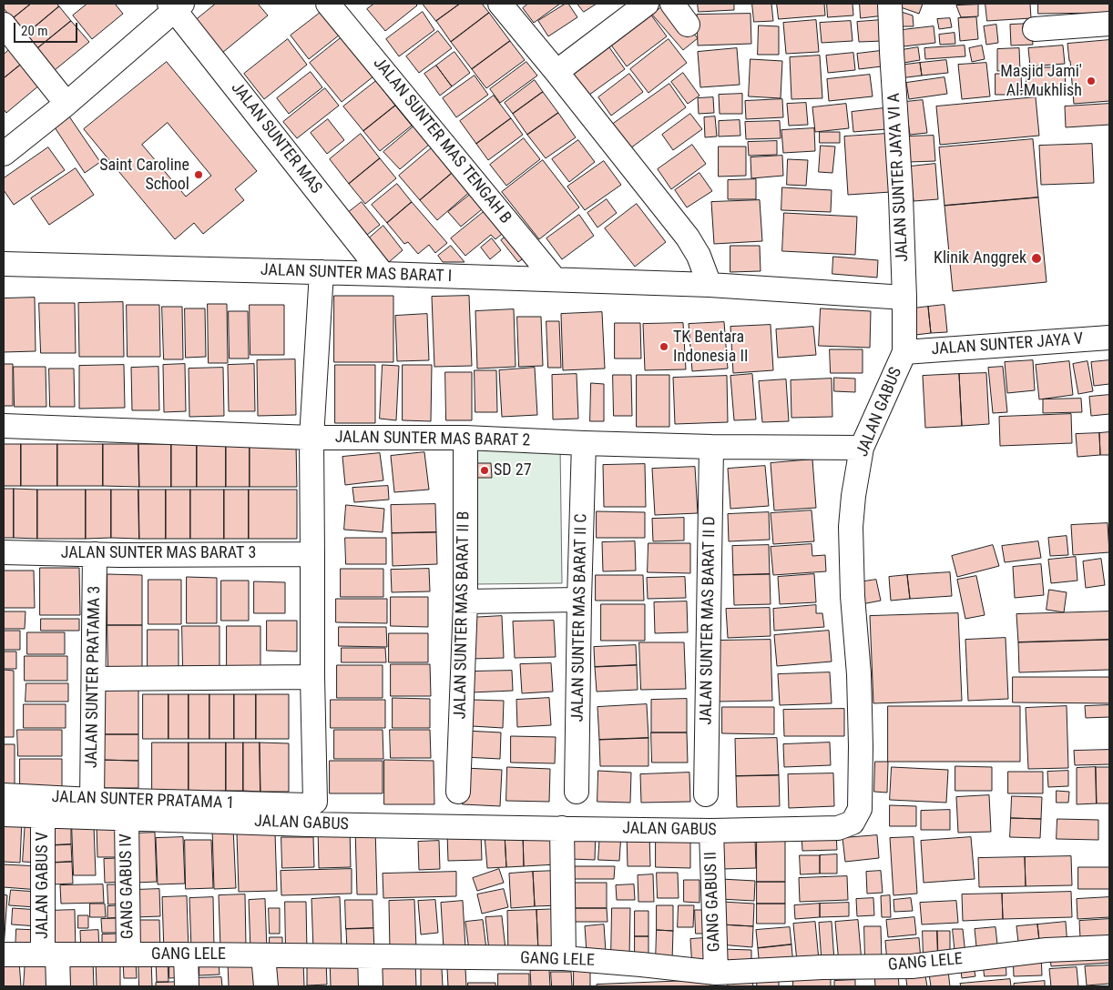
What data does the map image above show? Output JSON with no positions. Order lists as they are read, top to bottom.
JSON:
{
  "streets": {
    "street": [
      "JALAN SUNTER MAS",
      "JALAN SUNTER MAS TENGAH B",
      "JALAN SUNTER JAYA VI A",
      "JALAN SUNTER MAS BARAT I",
      "JALAN SUNTER JAYA V",
      "JALAN GABUS",
      "JALAN SUNTER MAS BARAT 2",
      "JALAN SUNTER MAS BARAT 3",
      "JALAN SUNTER MAS BARAT II B",
      "JALAN SUNTER MAS BARAT II C",
      "JALAN SUNTER MAS BARAT II D",
      "JALAN SUNTER PRATAMA 3",
      "JALAN SUNTER PRATAMA 1",
      "JALAN GABUS V",
      "GANG GABUS IV",
      "GANG GABUS II",
      "GANG LELE"
    ]
  },
  "crossings": [
    ["JALAN SUNTER MAS", "JALAN SUNTER MAS BARAT I"],
    ["JALAN SUNTER MAS TENGAH B", "JALAN SUNTER MAS BARAT I"],
    ["JALAN SUNTER JAYA VI A", "JALAN SUNTER MAS BARAT I"],
    ["JALAN SUNTER JAYA VI A", "JALAN SUNTER JAYA V"],
    ["JALAN SUNTER JAYA VI A", "JALAN GABUS"],
    ["JALAN SUNTER JAYA V", "JALAN GABUS"],
    ["JALAN GABUS", "JALAN SUNTER MAS BARAT 2"],
    ["JALAN GABUS", "JALAN GABUS V"],
    ["JALAN GABUS", "GANG GABUS IV"],
    ["JALAN GABUS", "GANG GABUS II"],
    ["JALAN SUNTER MAS BARAT 2", "JALAN SUNTER MAS BARAT II B"],
    ["JALAN SUNTER MAS BARAT 2", "JALAN SUNTER MAS BARAT II C"],
    ["JALAN SUNTER MAS BARAT 2", "JALAN SUNTER MAS BARAT II D"],
    ["JALAN SUNTER MAS BARAT 3", "JALAN SUNTER PRATAMA 3"],
    ["JALAN SUNTER PRATAMA 3", "JALAN SUNTER PRATAMA 1"],
    ["JALAN GABUS V", "GANG LELE"],
    ["GANG GABUS IV", "GANG LELE"],
    ["GANG GABUS II", "GANG LELE"]
  ],
  "places": [
    "Masjid Jami' Al-Mukhlish",
    "Saint Caroline School",
    "Klinik Anggrek",
    "TK Bentara Indonesia II",
    "SD 27"
  ],
  "scale_bar": "20 m"
}
